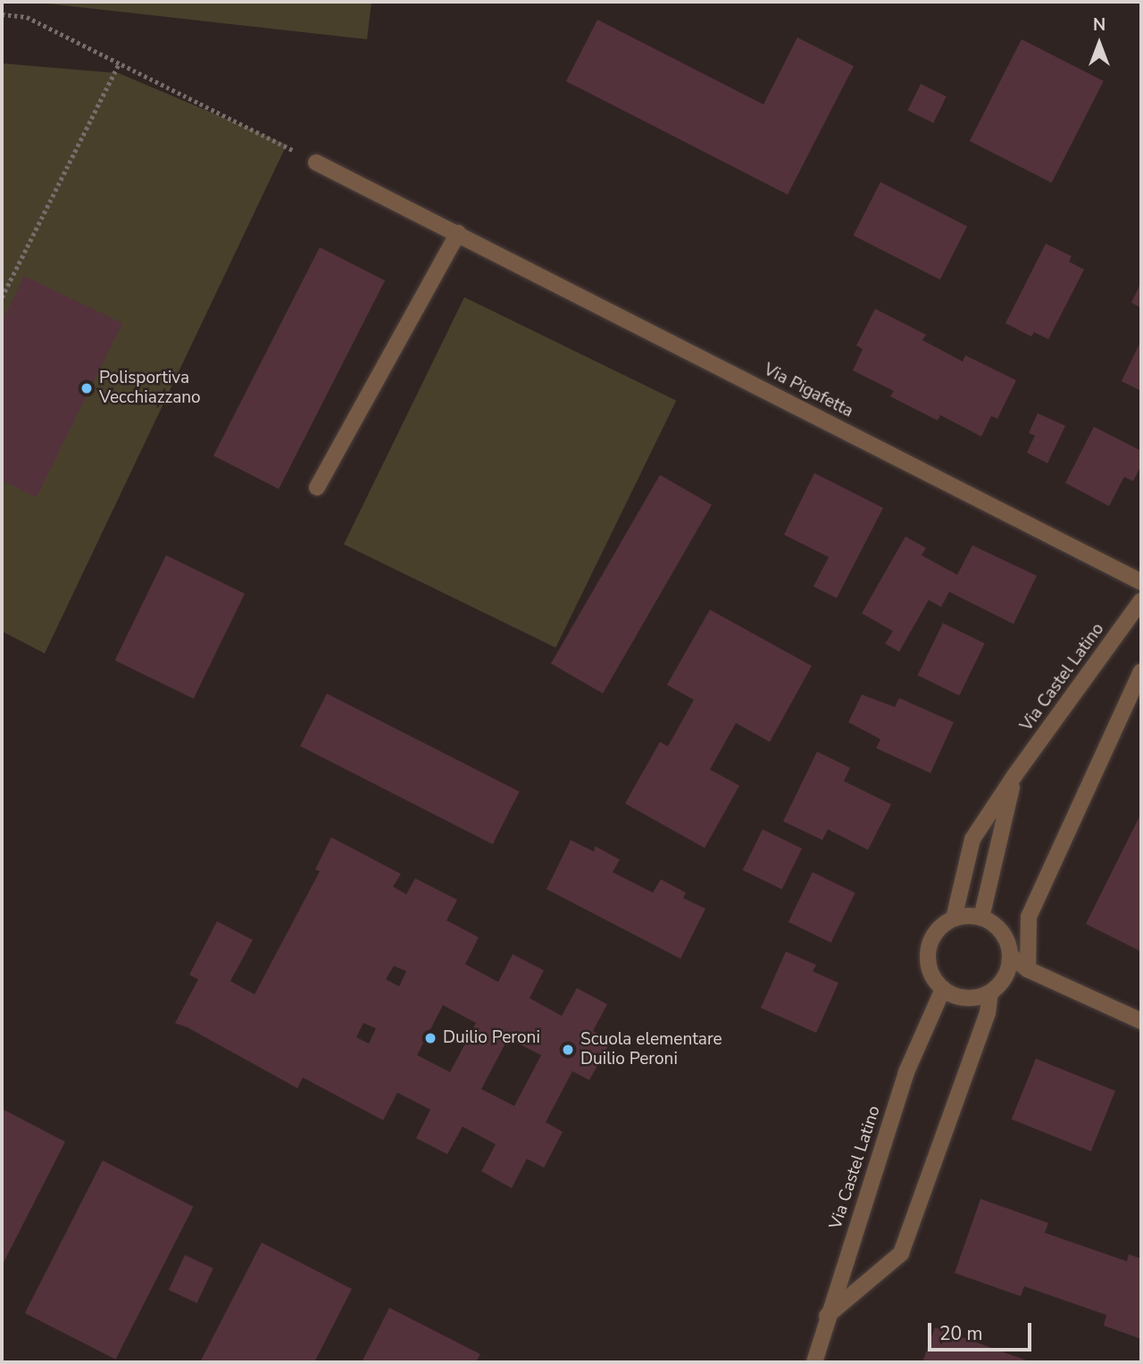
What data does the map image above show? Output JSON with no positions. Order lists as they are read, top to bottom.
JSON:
{
  "streets": {
    "street": ["Via Pigafetta", "Via Castel Latino"]
  },
  "places": ["Polisportiva Vecchiazzano", "Duilio Peroni", "Scuola elementare Duilio Peroni"],
  "scale_bar": "20 m",
  "north": "top"
}
